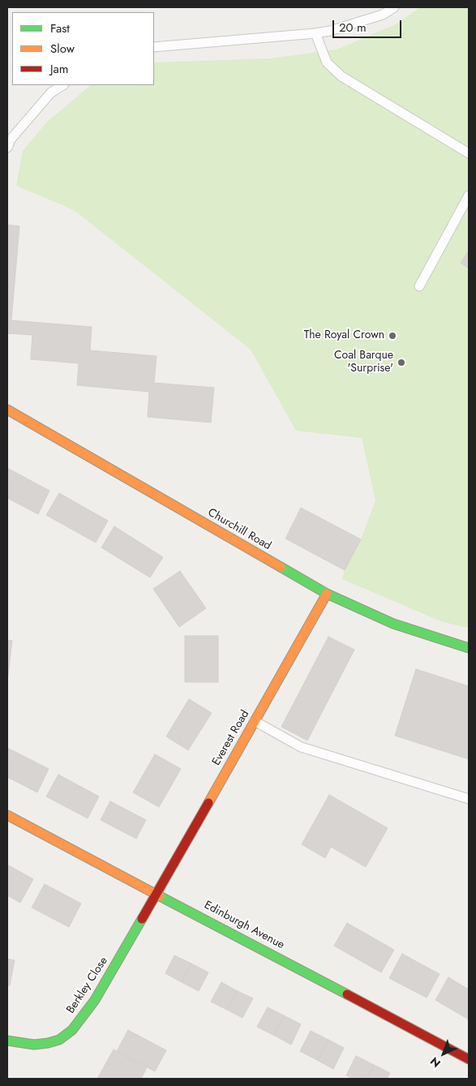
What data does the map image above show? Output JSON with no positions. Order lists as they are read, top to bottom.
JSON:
{
  "streets": {
    "street": [
      "Churchill Road",
      "Everest Road",
      "Edinburgh Avenue",
      "Berkley Close"
    ]
  },
  "crossings": [
    ["Churchill Road", "Everest Road"],
    ["Everest Road", "Edinburgh Avenue"],
    ["Everest Road", "Berkley Close"],
    ["Edinburgh Avenue", "Berkley Close"]
  ],
  "places": ["The Royal Crown", "Coal Barque 'Surprise'"],
  "legend": ["Fast", "Slow", "Jam"],
  "scale_bar": "20 m",
  "north": "bottom left"
}
